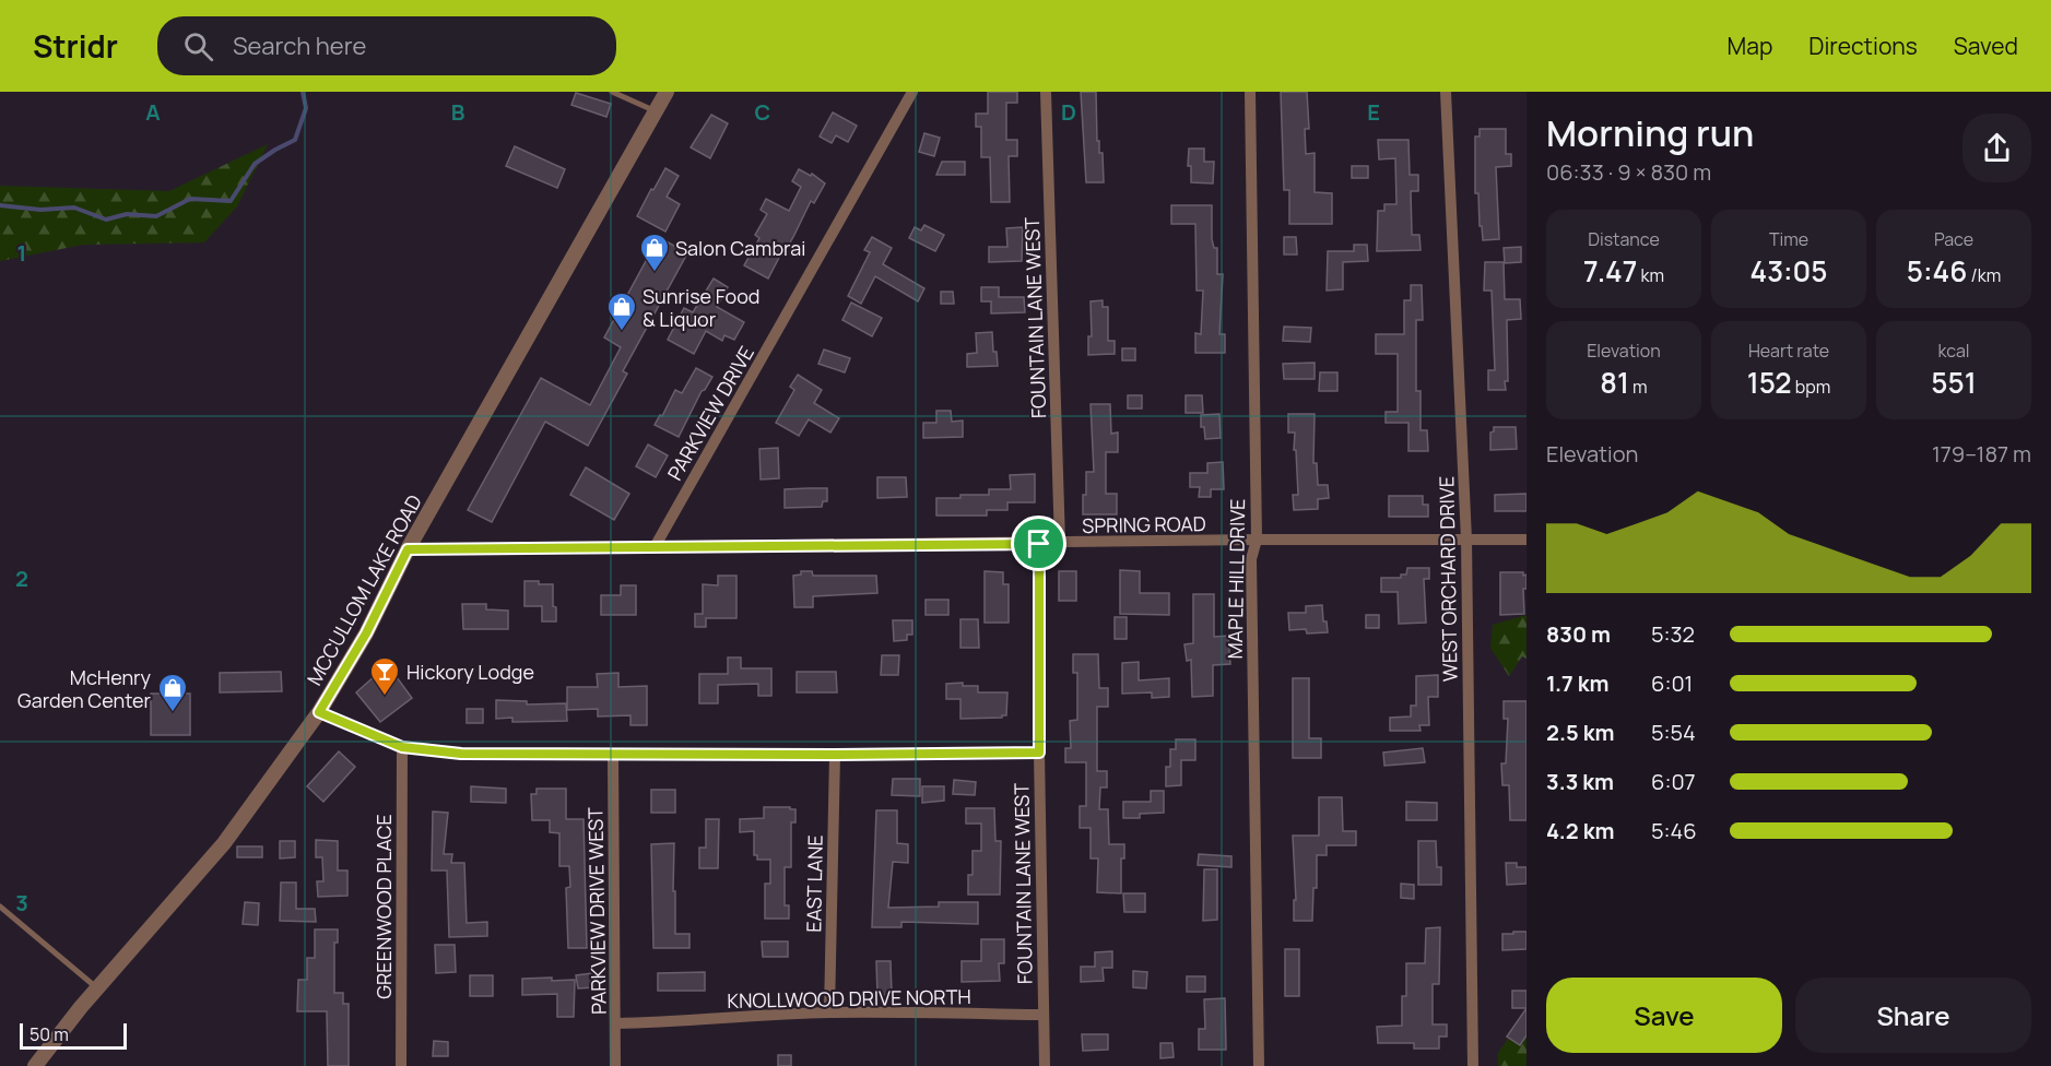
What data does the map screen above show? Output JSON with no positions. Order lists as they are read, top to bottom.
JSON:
{
  "streets": {
    "street": [
      "FOUNTAIN LANE WEST",
      "PARKVIEW DRIVE",
      "SPRING ROAD",
      "MAPLE HILL DRIVE",
      "WEST ORCHARD DRIVE",
      "MCCULLOM LAKE ROAD",
      "EAST LANE",
      "GREENWOOD PLACE",
      "PARKVIEW DRIVE WEST",
      "KNOLLWOOD DRIVE NORTH"
    ]
  },
  "crossings": [
    ["FOUNTAIN LANE WEST", "SPRING ROAD"],
    ["FOUNTAIN LANE WEST", "KNOLLWOOD DRIVE NORTH"],
    ["PARKVIEW DRIVE", "SPRING ROAD"],
    ["SPRING ROAD", "MAPLE HILL DRIVE"],
    ["SPRING ROAD", "WEST ORCHARD DRIVE"],
    ["SPRING ROAD", "MCCULLOM LAKE ROAD"],
    ["EAST LANE", "KNOLLWOOD DRIVE NORTH"],
    ["PARKVIEW DRIVE WEST", "KNOLLWOOD DRIVE NORTH"]
  ],
  "places": {
    "shop": ["Salon Cambrai", "Sunrise Food & Liquor", "McHenry Garden Center"],
    "bar": ["Hickory Lodge"]
  },
  "scale_bar": "50 m",
  "page": {
    "header": "Stridr",
    "search": "Search here",
    "nav": ["Map", "Directions", "Saved"],
    "heading": ["Morning run", "06:33 · 9 × 830 m"],
    "stats": [
      ["Distance", "7.47 km"],
      ["Time", "43:05"],
      ["Pace", "5:46 /km"],
      ["Elevation", "81 m"],
      ["Heart rate", "152 bpm"],
      ["kcal", "551"]
    ],
    "chart": ["Elevation", "179–187 m"],
    "list": [
      {
        "name": "830 m",
        "note": "5:32"
      },
      {
        "name": "1.7 km",
        "note": "6:01"
      },
      {
        "name": "2.5 km",
        "note": "5:54"
      },
      {
        "name": "3.3 km",
        "note": "6:07"
      },
      {
        "name": "4.2 km",
        "note": "5:46"
      }
    ],
    "buttons": ["Save", "Share"],
    "scale": "50 m"
  },
  "grid": {
    "columns": [
      "A",
      "B",
      "C",
      "D",
      "E"
    ],
    "rows": ["1", "2", "3"]
  }
}
